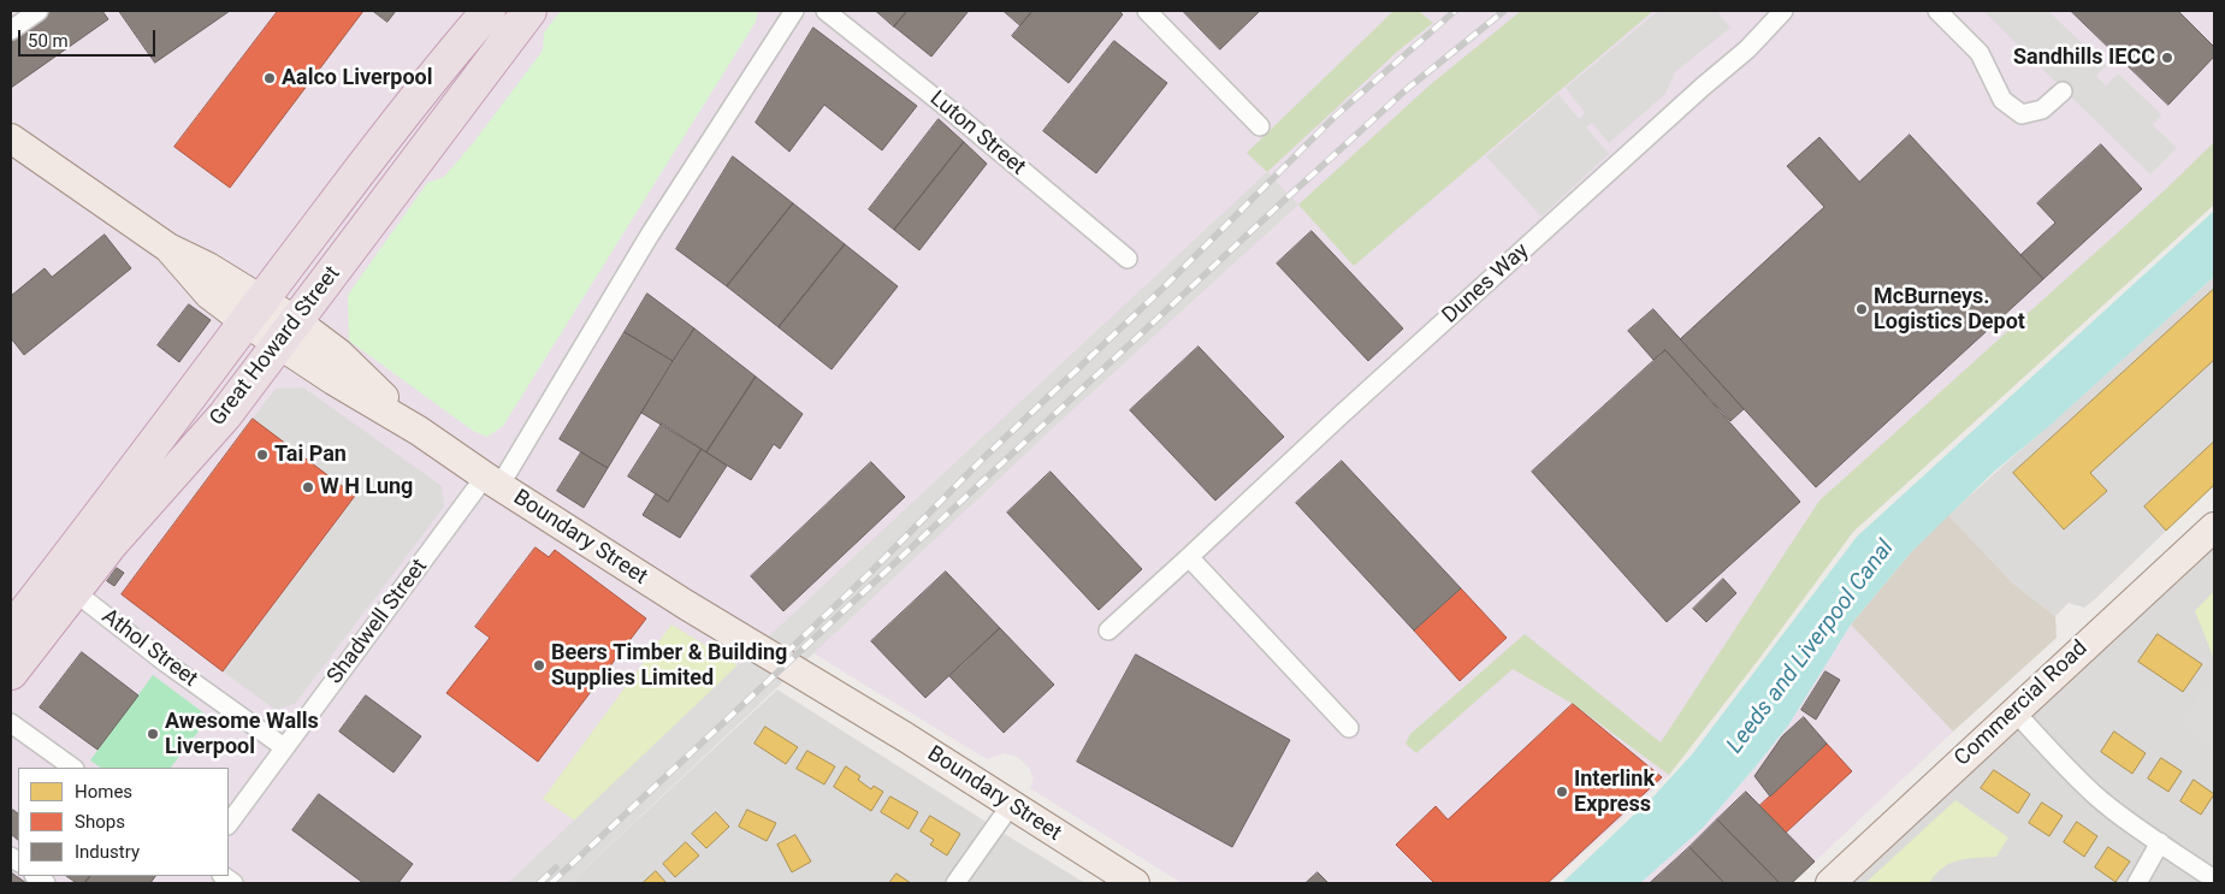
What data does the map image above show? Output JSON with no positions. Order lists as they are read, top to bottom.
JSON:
{
  "streets": {
    "highway": ["Great Howard Street"],
    "main road": ["Boundary Street", "Commercial Road"],
    "street": [
      "Luton Street",
      "Dunes Way",
      "Shadwell Street",
      "Athol Street"
    ]
  },
  "crossings": [
    ["Great Howard Street", "Athol Street"],
    ["Boundary Street", "Shadwell Street"],
    ["Shadwell Street", "Athol Street"]
  ],
  "water": ["Leeds and Liverpool Canal"],
  "places": [
    "Sandhills IECC",
    "Aalco Liverpool",
    "McBurneys. Logistics Depot",
    "Tai Pan",
    "W H Lung",
    "Beers Timber & Building Supplies Limited",
    "Awesome Walls Liverpool",
    "Interlink Express"
  ],
  "legend": ["Homes", "Shops", "Industry"],
  "scale_bar": "50 m"
}
